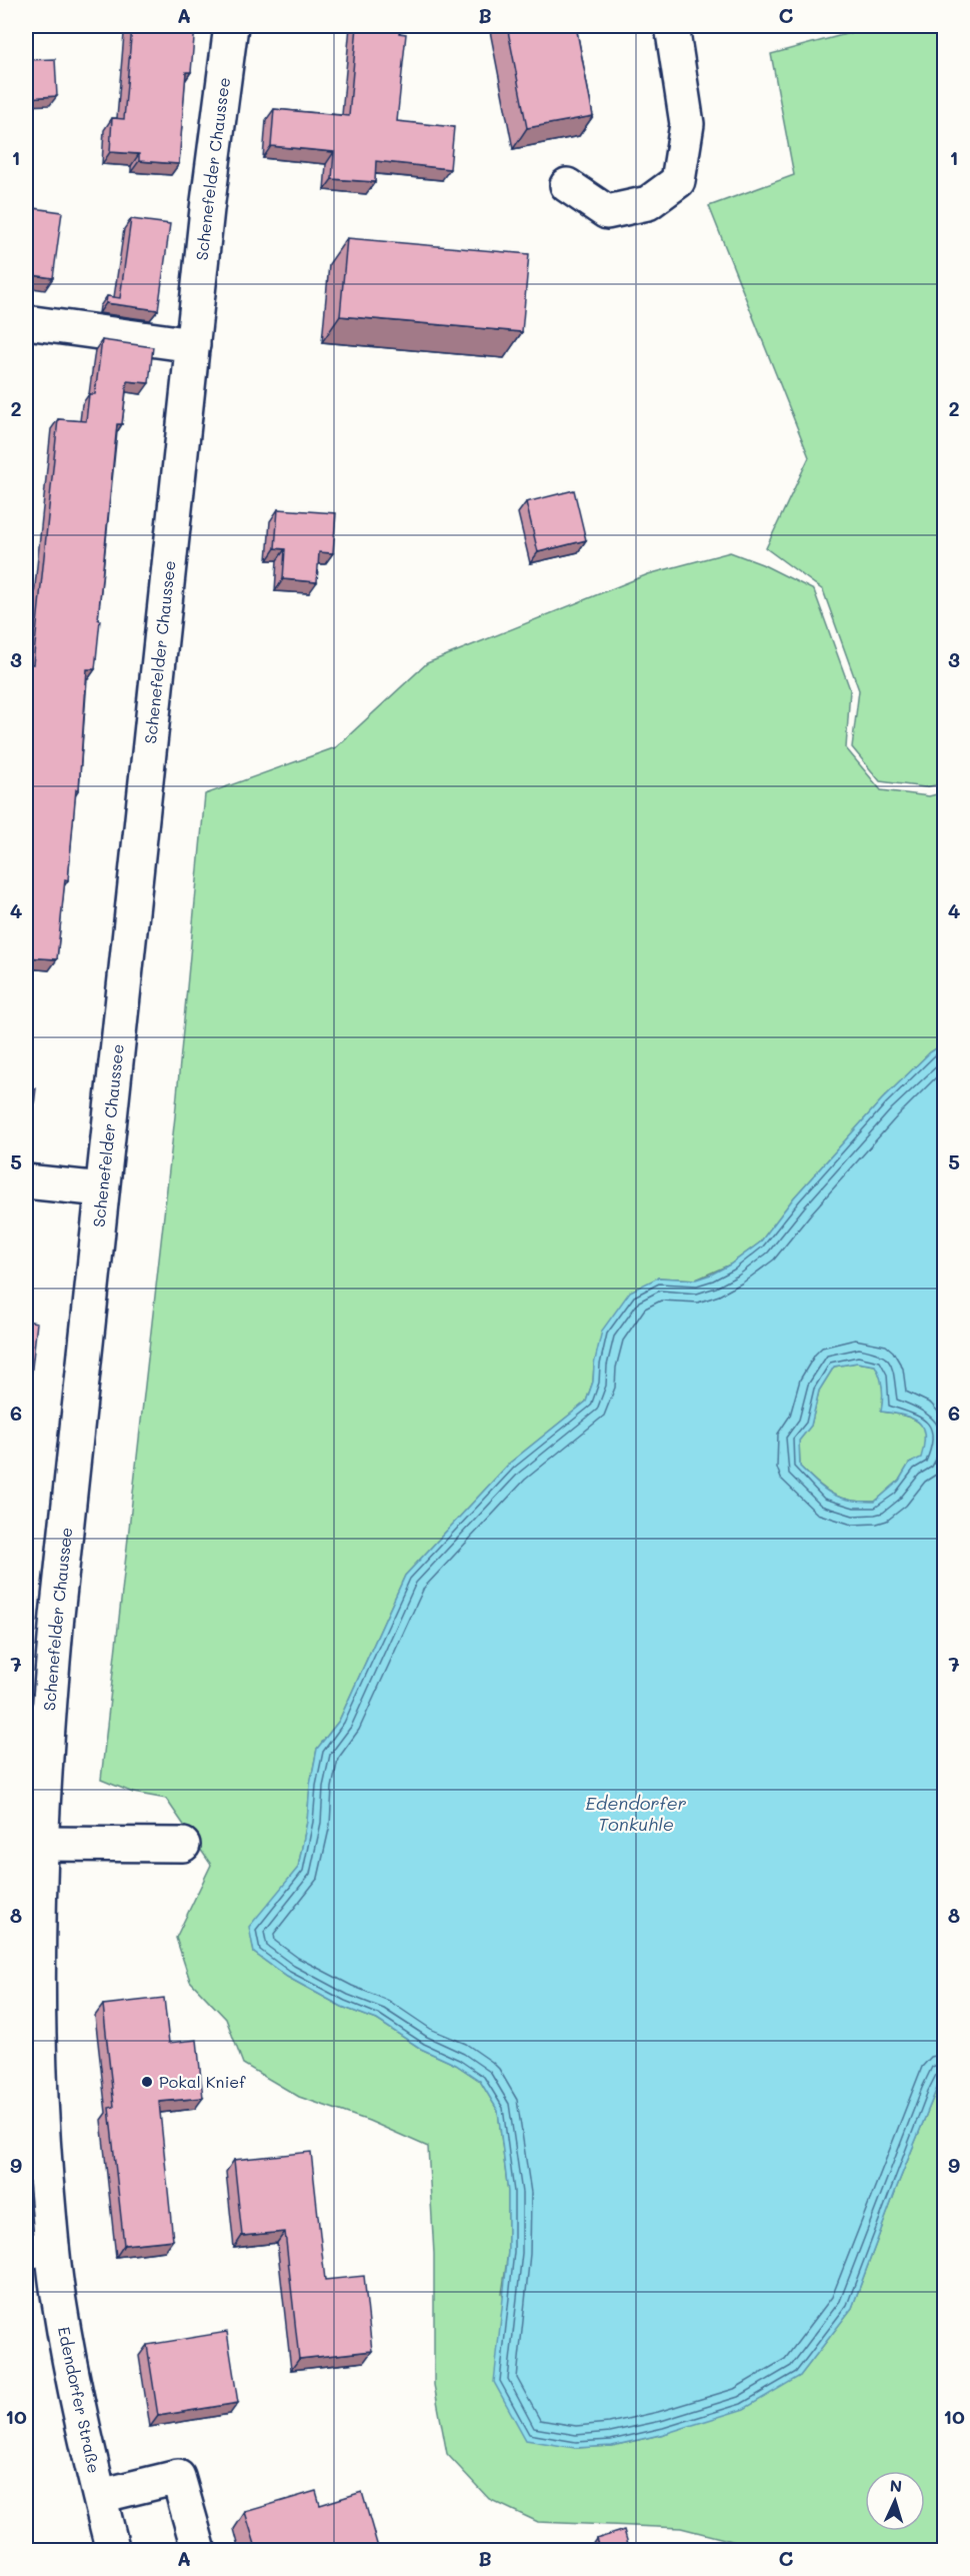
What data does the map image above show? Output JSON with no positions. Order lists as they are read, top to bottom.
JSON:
{
  "streets": {
    "street": ["Schenefelder Chaussee", "Edendorfer Straße"]
  },
  "crossings": [
    ["Schenefelder Chaussee", "Edendorfer Straße"]
  ],
  "water": ["Edendorfer Tonkuhle"],
  "places": ["Pokal Knief"],
  "north": "top",
  "grid": {
    "columns": ["A", "B", "C"],
    "rows": [
      "1",
      "2",
      "3",
      "4",
      "5",
      "6",
      "7",
      "8",
      "9",
      "10"
    ]
  }
}
